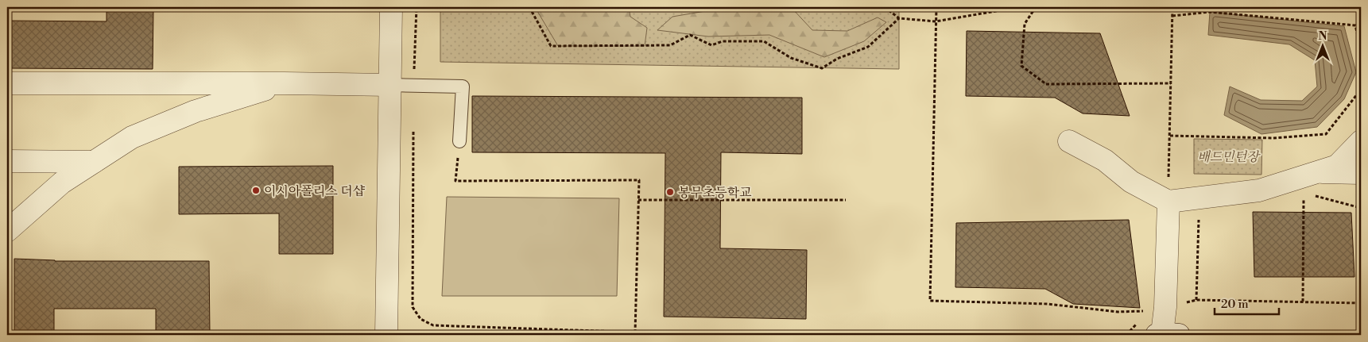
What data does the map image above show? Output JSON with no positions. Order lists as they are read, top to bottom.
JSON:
{
  "parks": ["배드민턴장"],
  "places": ["이시아폴리스 더샵", "봉무초등학교"],
  "scale_bar": "20 m",
  "north": "top"
}
